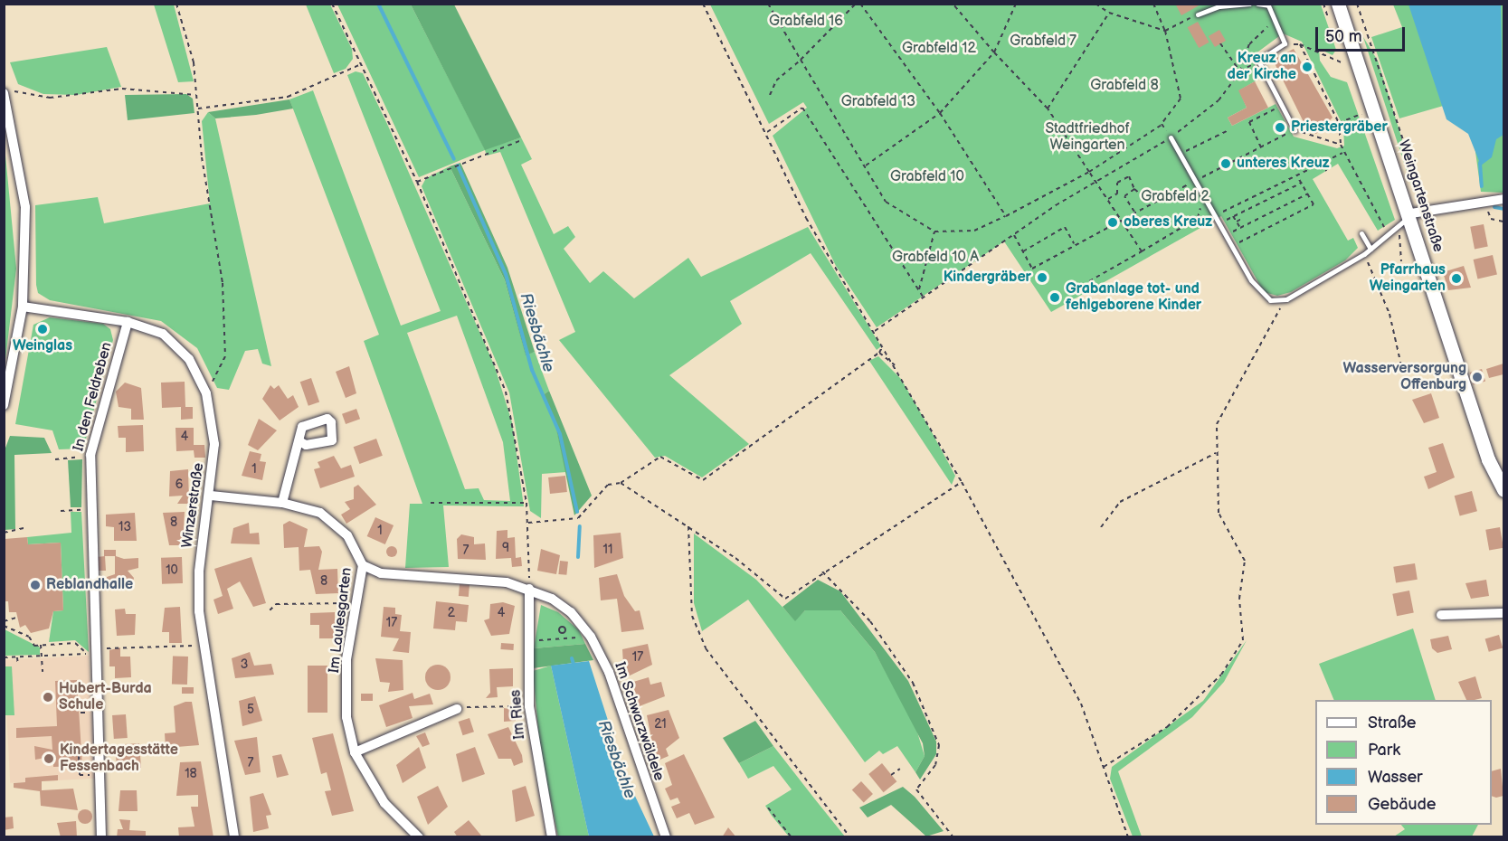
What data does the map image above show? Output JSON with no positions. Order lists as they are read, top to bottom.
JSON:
{
  "streets": {
    "street": [
      "Weingartenstraße",
      "In den Feldreben",
      "Winzerstraße",
      "Im Laulesgarten",
      "Im Ries",
      "Im Schwarzwäldele"
    ]
  },
  "crossings": [
    ["In den Feldreben", "Winzerstraße"],
    ["Winzerstraße", "Im Laulesgarten"],
    ["Im Laulesgarten", "Im Schwarzwäldele"],
    ["Im Ries", "Im Schwarzwäldele"]
  ],
  "water": ["Riesbächle"],
  "parks": [
    "Grabfeld 16",
    "Grabfeld 7",
    "Grabfeld 12",
    "Grabfeld 8",
    "Grabfeld 13",
    "Stadtfriedhof Weingarten",
    "Grabfeld 10",
    "Grabfeld 2",
    "Grabfeld 10 A"
  ],
  "places": [
    "Kreuz an der Kirche",
    "Priestergräber",
    "unteres Kreuz",
    "oberes Kreuz",
    "Kindergräber",
    "Pfarrhaus Weingarten",
    "Grabanlage tot- und fehlgeborene Kinder",
    "Weinglas",
    "Wasserversorgung Offenburg",
    "Reblandhalle",
    "Hubert-Burda Schule",
    "Kindertagesstätte Fessenbach"
  ],
  "house_numbers": [
    "4",
    "1",
    "6",
    "8",
    "13",
    "1",
    "9",
    "11",
    "7",
    "10",
    "8",
    "2",
    "4",
    "17",
    "17",
    "3",
    "5",
    "21",
    "7",
    "18"
  ],
  "legend": [
    "Straße",
    "Park",
    "Wasser",
    "Gebäude"
  ],
  "scale_bar": "50 m"
}
